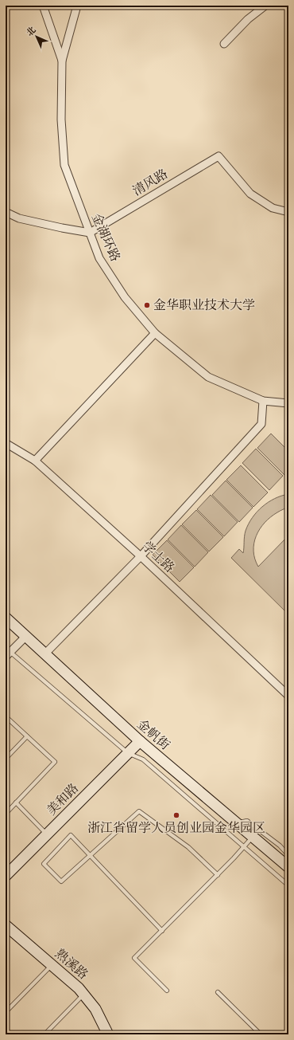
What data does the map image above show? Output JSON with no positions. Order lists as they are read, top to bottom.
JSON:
{
  "streets": {
    "street": [
      "清风路",
      "金湖环路",
      "学士路",
      "金帆街",
      "美和路",
      "熟溪路"
    ]
  },
  "crossings": [
    ["清风路", "金湖环路"],
    ["金帆街", "美和路"]
  ],
  "places": ["金华职业技术大学", "浙江省留学人员创业园金华园区"],
  "north": "top left"
}
